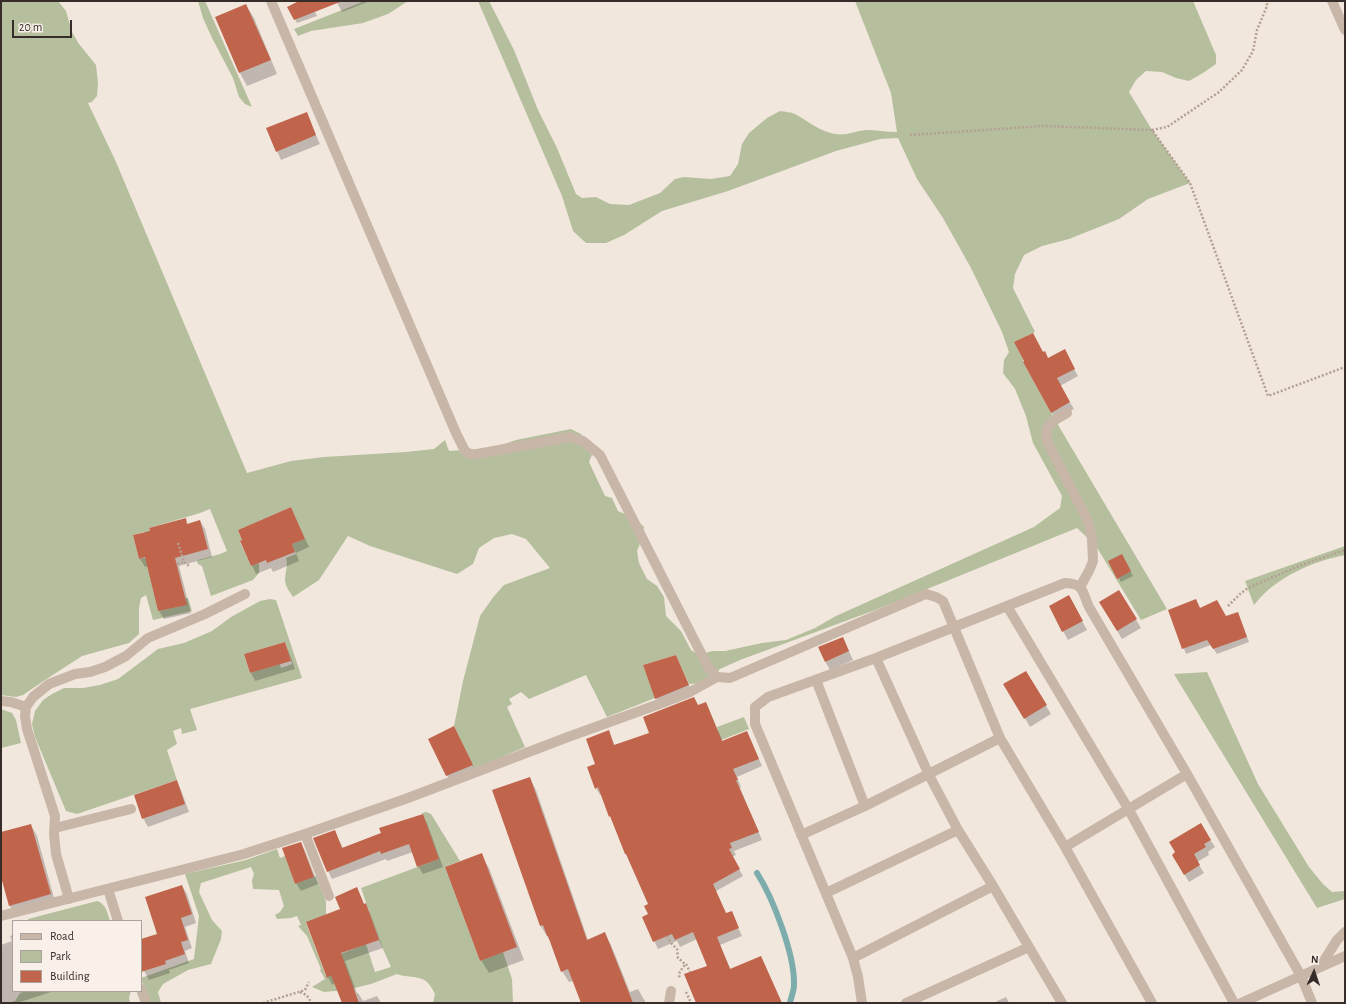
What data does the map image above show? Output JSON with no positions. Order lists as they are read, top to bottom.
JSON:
{
  "legend": ["Road", "Park", "Building"],
  "scale_bar": "20 m",
  "north": "top"
}
